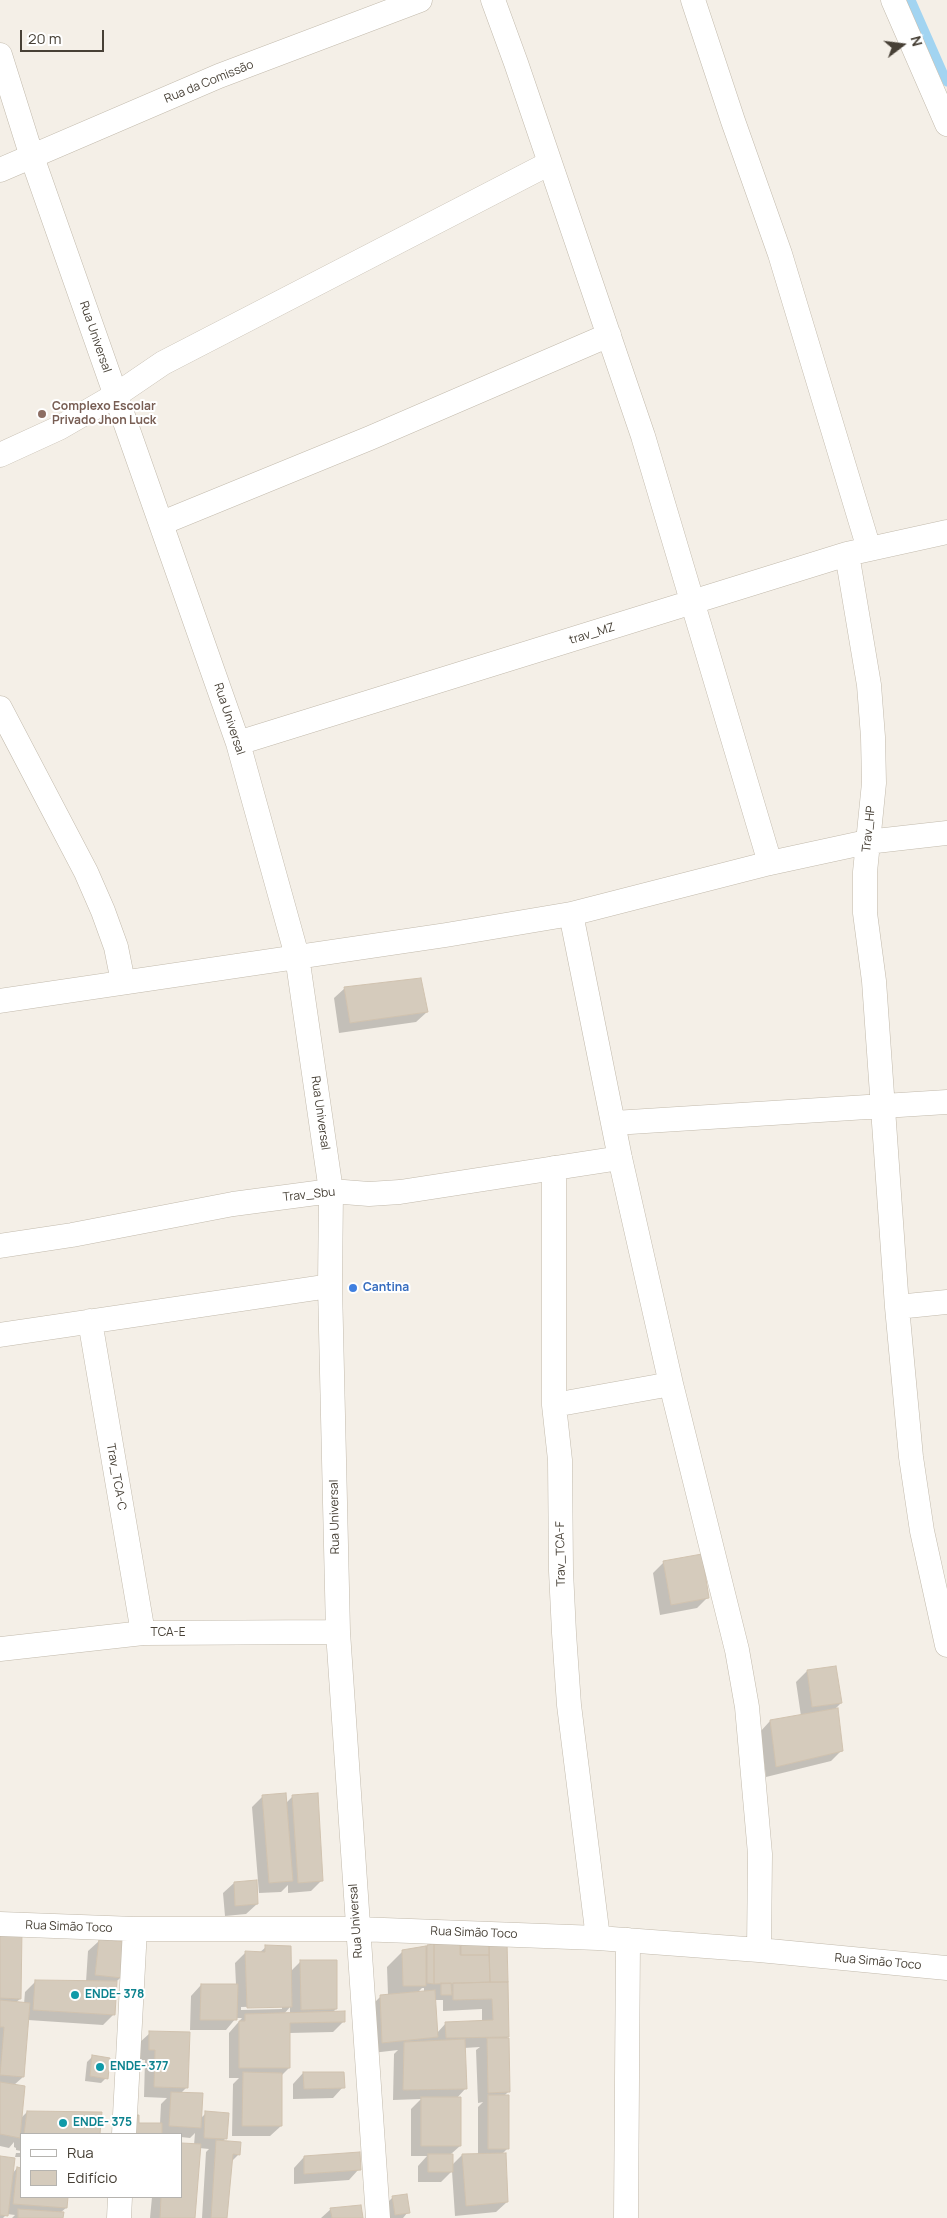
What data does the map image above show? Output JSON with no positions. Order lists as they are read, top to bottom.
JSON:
{
  "streets": {
    "street": [
      "Rua da Comissão",
      "Rua Universal",
      "trav_MZ",
      "Trav_HP",
      "Trav_Sbu",
      "Trav_TCA-C",
      "Trav_TCA-F",
      "TCA-E",
      "Rua Simão Toco"
    ]
  },
  "crossings": [
    ["Rua da Comissão", "Rua Universal"],
    ["Rua Universal", "trav_MZ"],
    ["Rua Universal", "Trav_Sbu"],
    ["Rua Universal", "TCA-E"],
    ["Rua Universal", "Rua Simão Toco"],
    ["trav_MZ", "Trav_HP"],
    ["Trav_Sbu", "Trav_TCA-F"],
    ["Trav_TCA-C", "TCA-E"],
    ["Trav_TCA-F", "Rua Simão Toco"]
  ],
  "places": [
    "Complexo Escolar Privado Jhon Luck",
    "Cantina",
    "ENDE- 378",
    "ENDE- 377",
    "ENDE- 375"
  ],
  "legend": ["Rua", "Edifício"],
  "scale_bar": "20 m",
  "north": "right"
}
